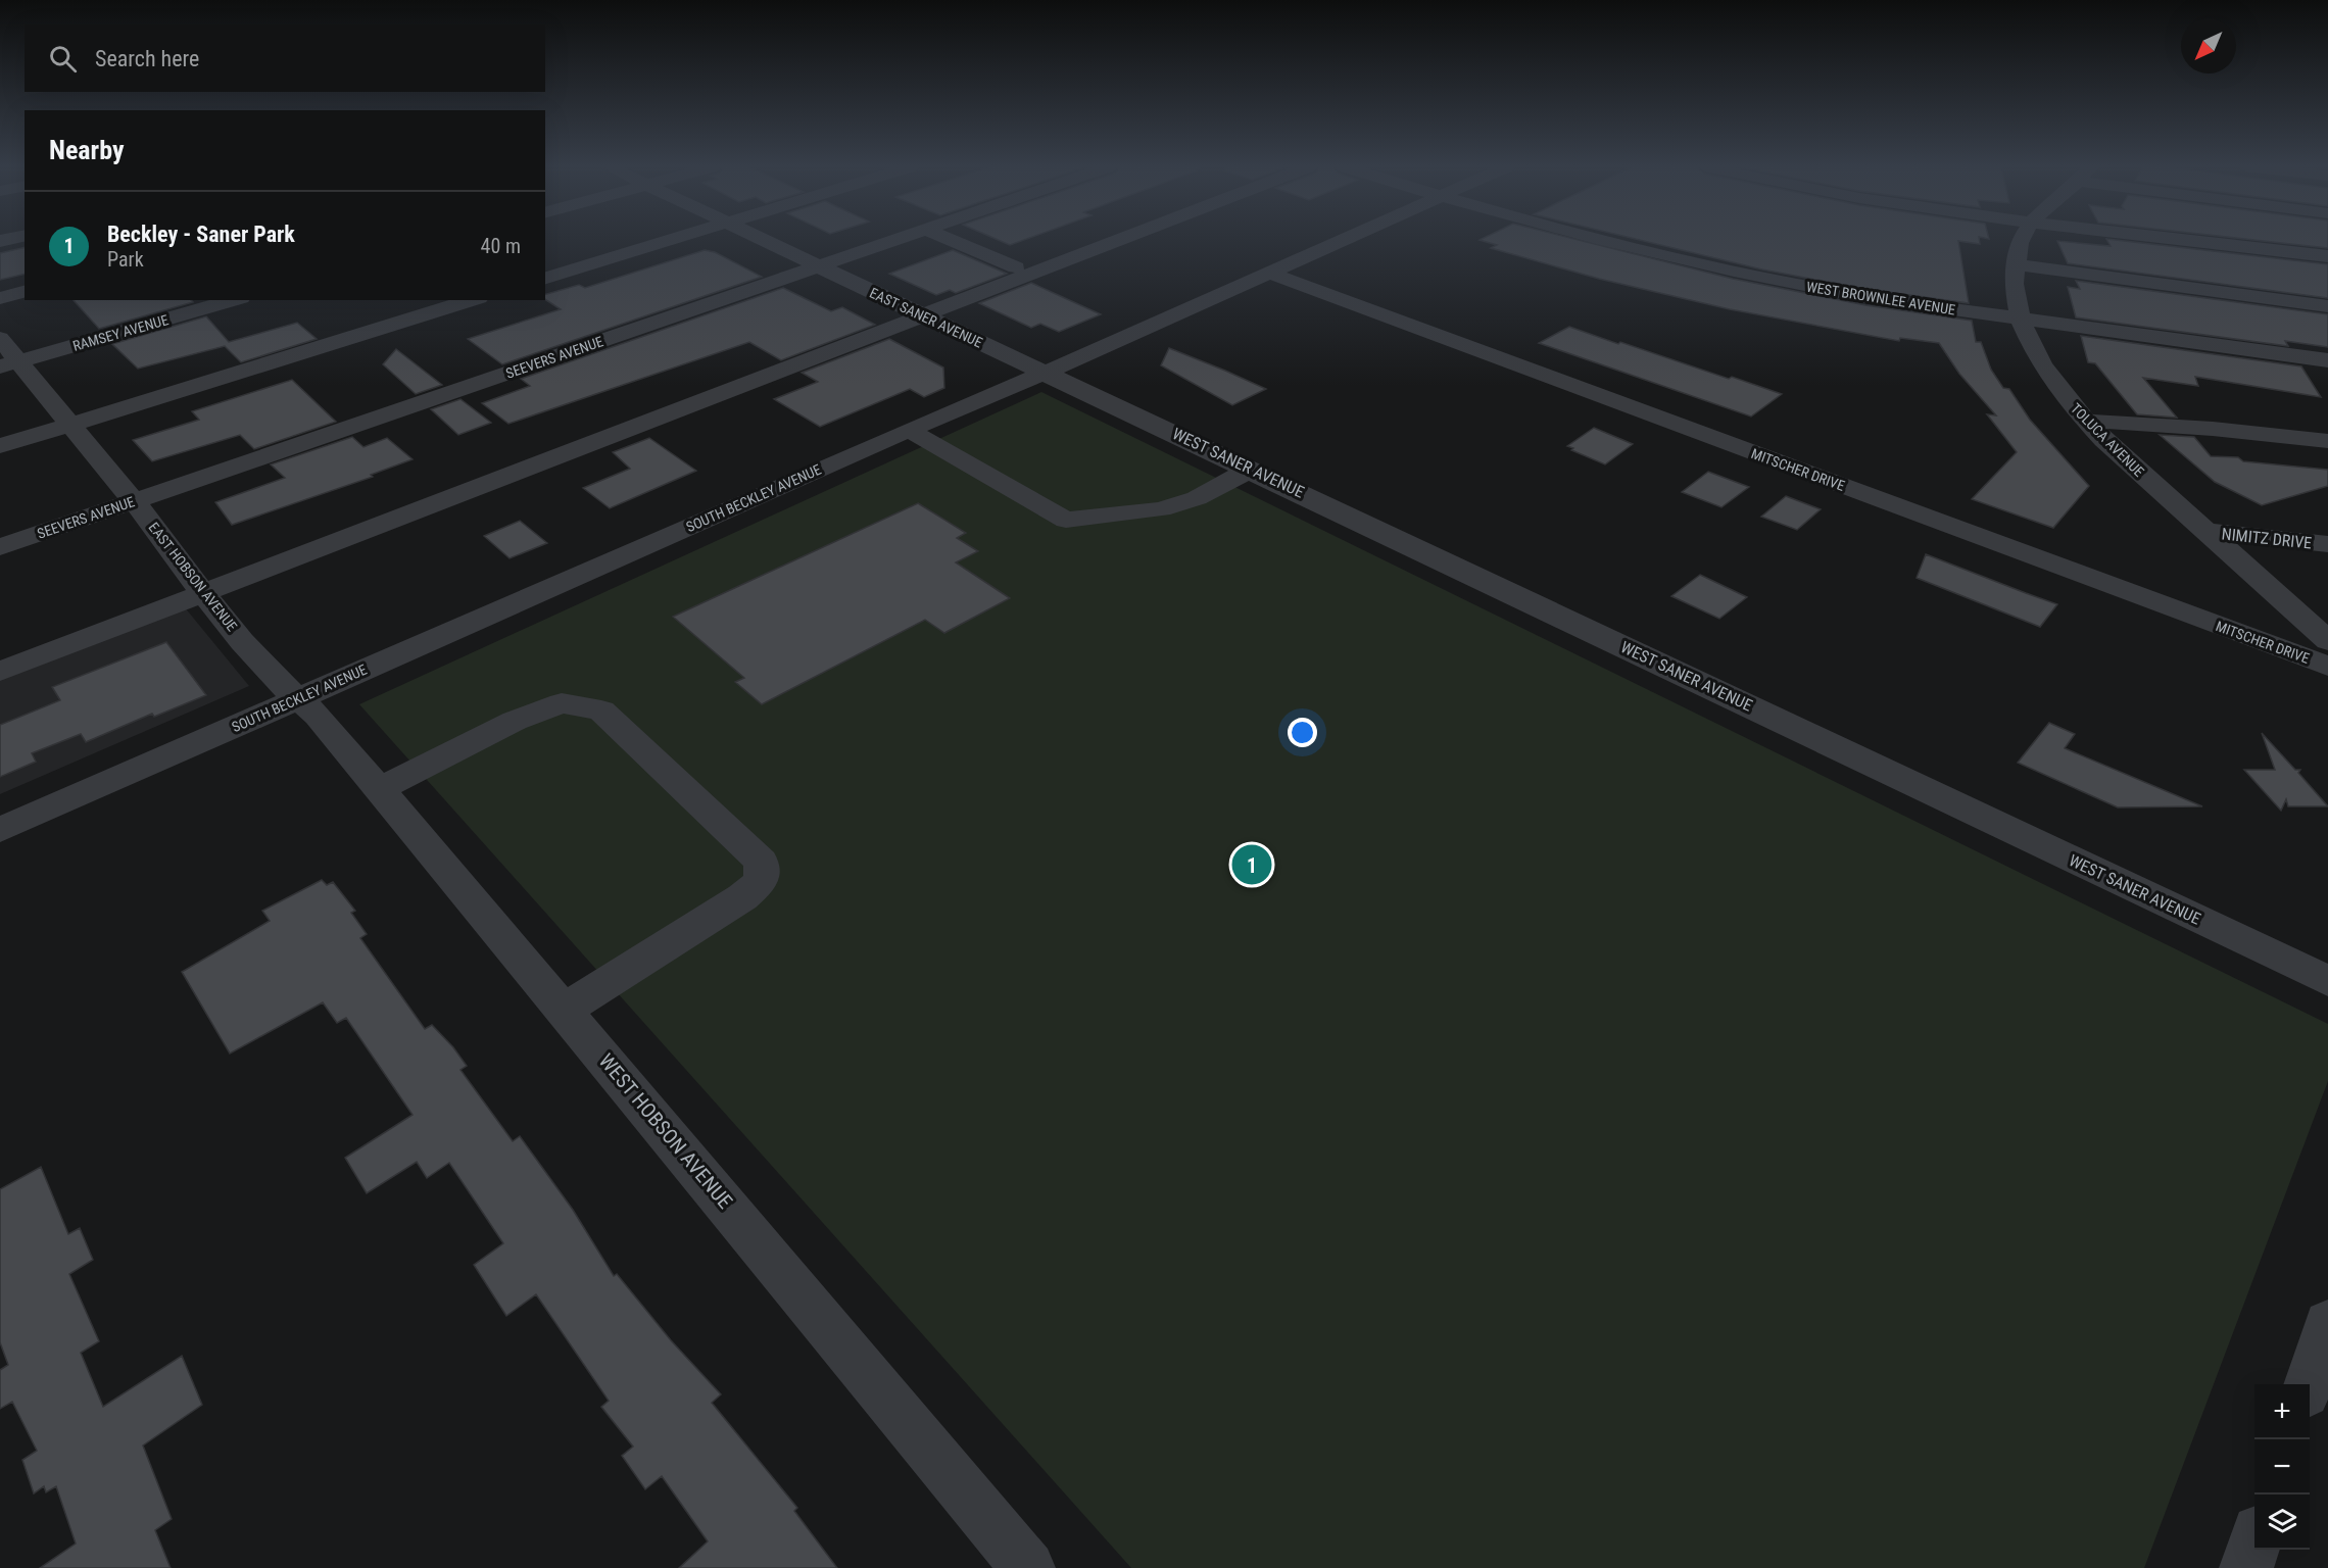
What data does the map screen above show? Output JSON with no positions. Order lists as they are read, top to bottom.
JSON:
{
  "streets": {
    "street": [
      "WEST BROWNLEE AVENUE",
      "EAST SANER AVENUE",
      "RAMSEY AVENUE",
      "SEEVERS AVENUE",
      "TOLUCA AVENUE",
      "WEST SANER AVENUE",
      "MITSCHER DRIVE",
      "SOUTH BECKLEY AVENUE",
      "NIMITZ DRIVE",
      "EAST HOBSON AVENUE",
      "WEST HOBSON AVENUE"
    ]
  },
  "crossings": [
    ["WEST BROWNLEE AVENUE", "TOLUCA AVENUE"],
    ["EAST SANER AVENUE", "SEEVERS AVENUE"],
    ["EAST SANER AVENUE", "WEST SANER AVENUE"],
    ["EAST SANER AVENUE", "SOUTH BECKLEY AVENUE"],
    ["RAMSEY AVENUE", "EAST HOBSON AVENUE"],
    ["SEEVERS AVENUE", "EAST HOBSON AVENUE"],
    ["TOLUCA AVENUE", "NIMITZ DRIVE"],
    ["WEST SANER AVENUE", "SOUTH BECKLEY AVENUE"],
    ["MITSCHER DRIVE", "SOUTH BECKLEY AVENUE"],
    ["SOUTH BECKLEY AVENUE", "EAST HOBSON AVENUE"],
    ["SOUTH BECKLEY AVENUE", "WEST HOBSON AVENUE"],
    ["EAST HOBSON AVENUE", "WEST HOBSON AVENUE"]
  ],
  "north": "bottom left",
  "page": {
    "search": "Search here",
    "heading": "Nearby",
    "list": [
      {
        "mark": "1",
        "name": "Beckley - Saner Park",
        "note": "Park",
        "value": "40 m"
      }
    ],
    "pins": "1",
    "map_buttons": ["+", "−"]
  }
}
